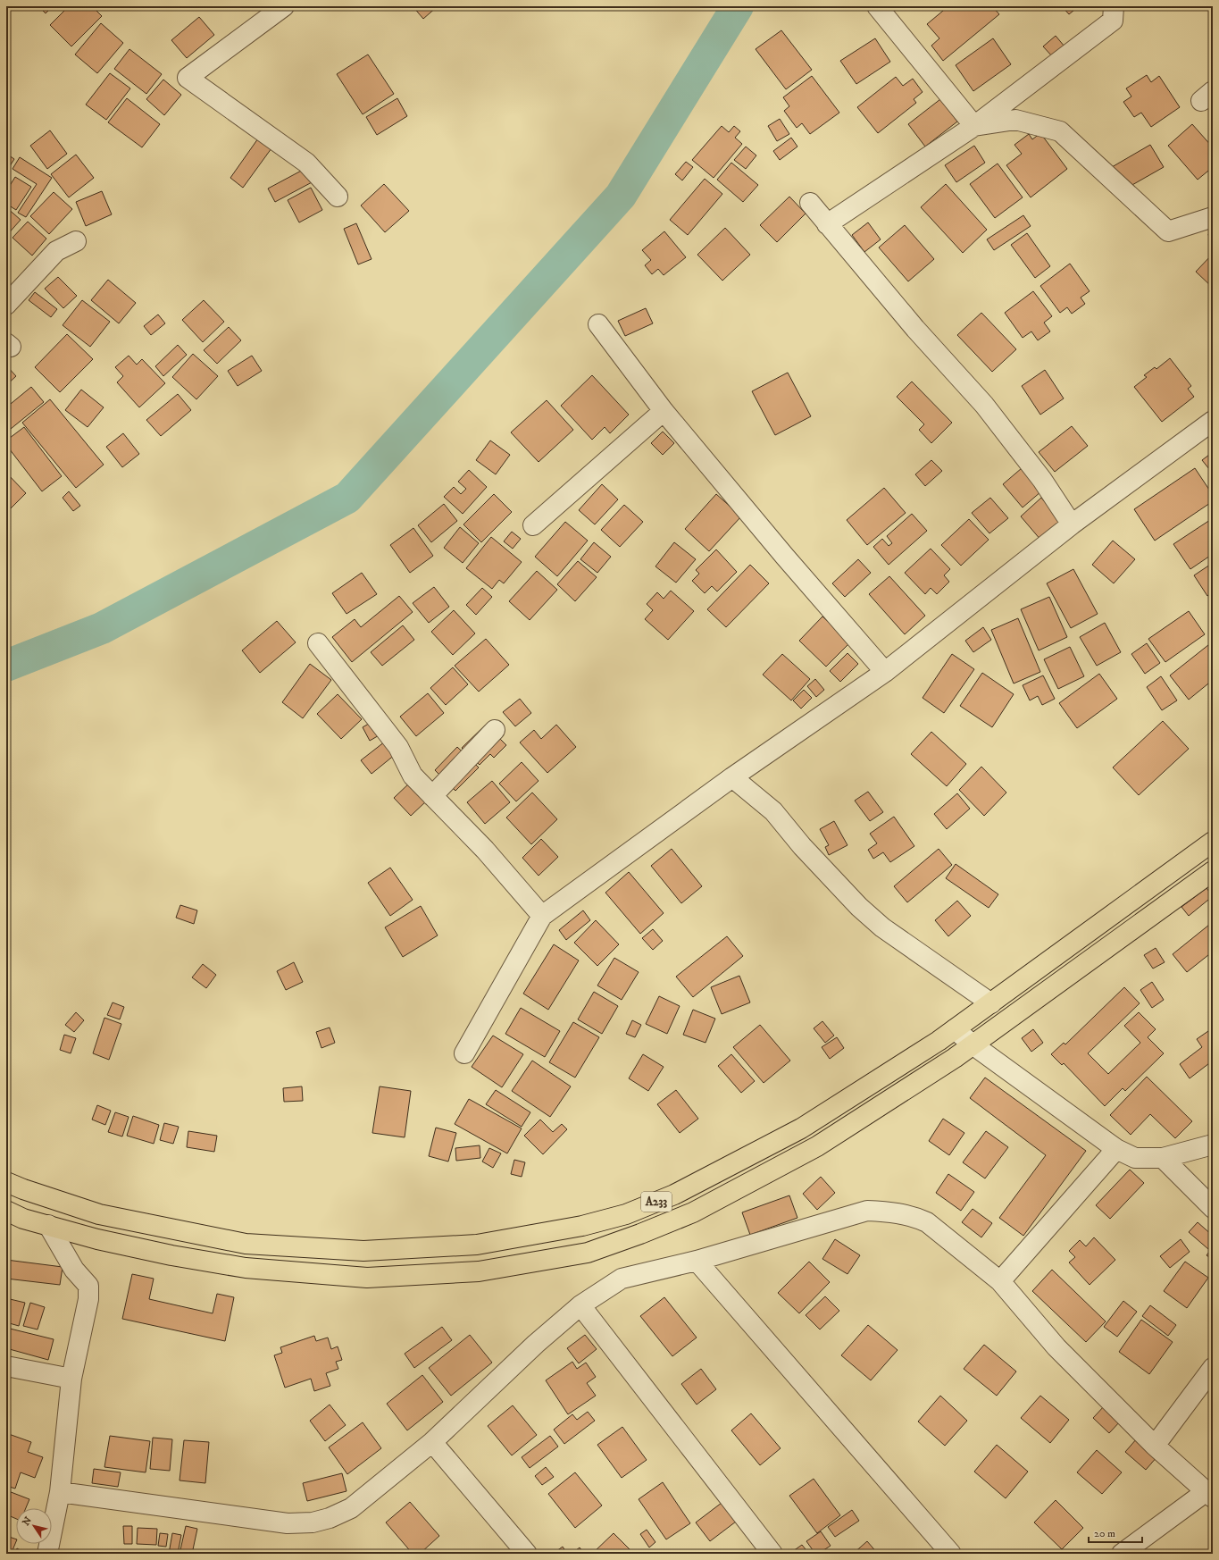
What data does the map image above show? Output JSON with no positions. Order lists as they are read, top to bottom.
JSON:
{
  "streets": {
    "highway": ["A233"]
  },
  "scale_bar": "20 m",
  "north": "top left"
}
